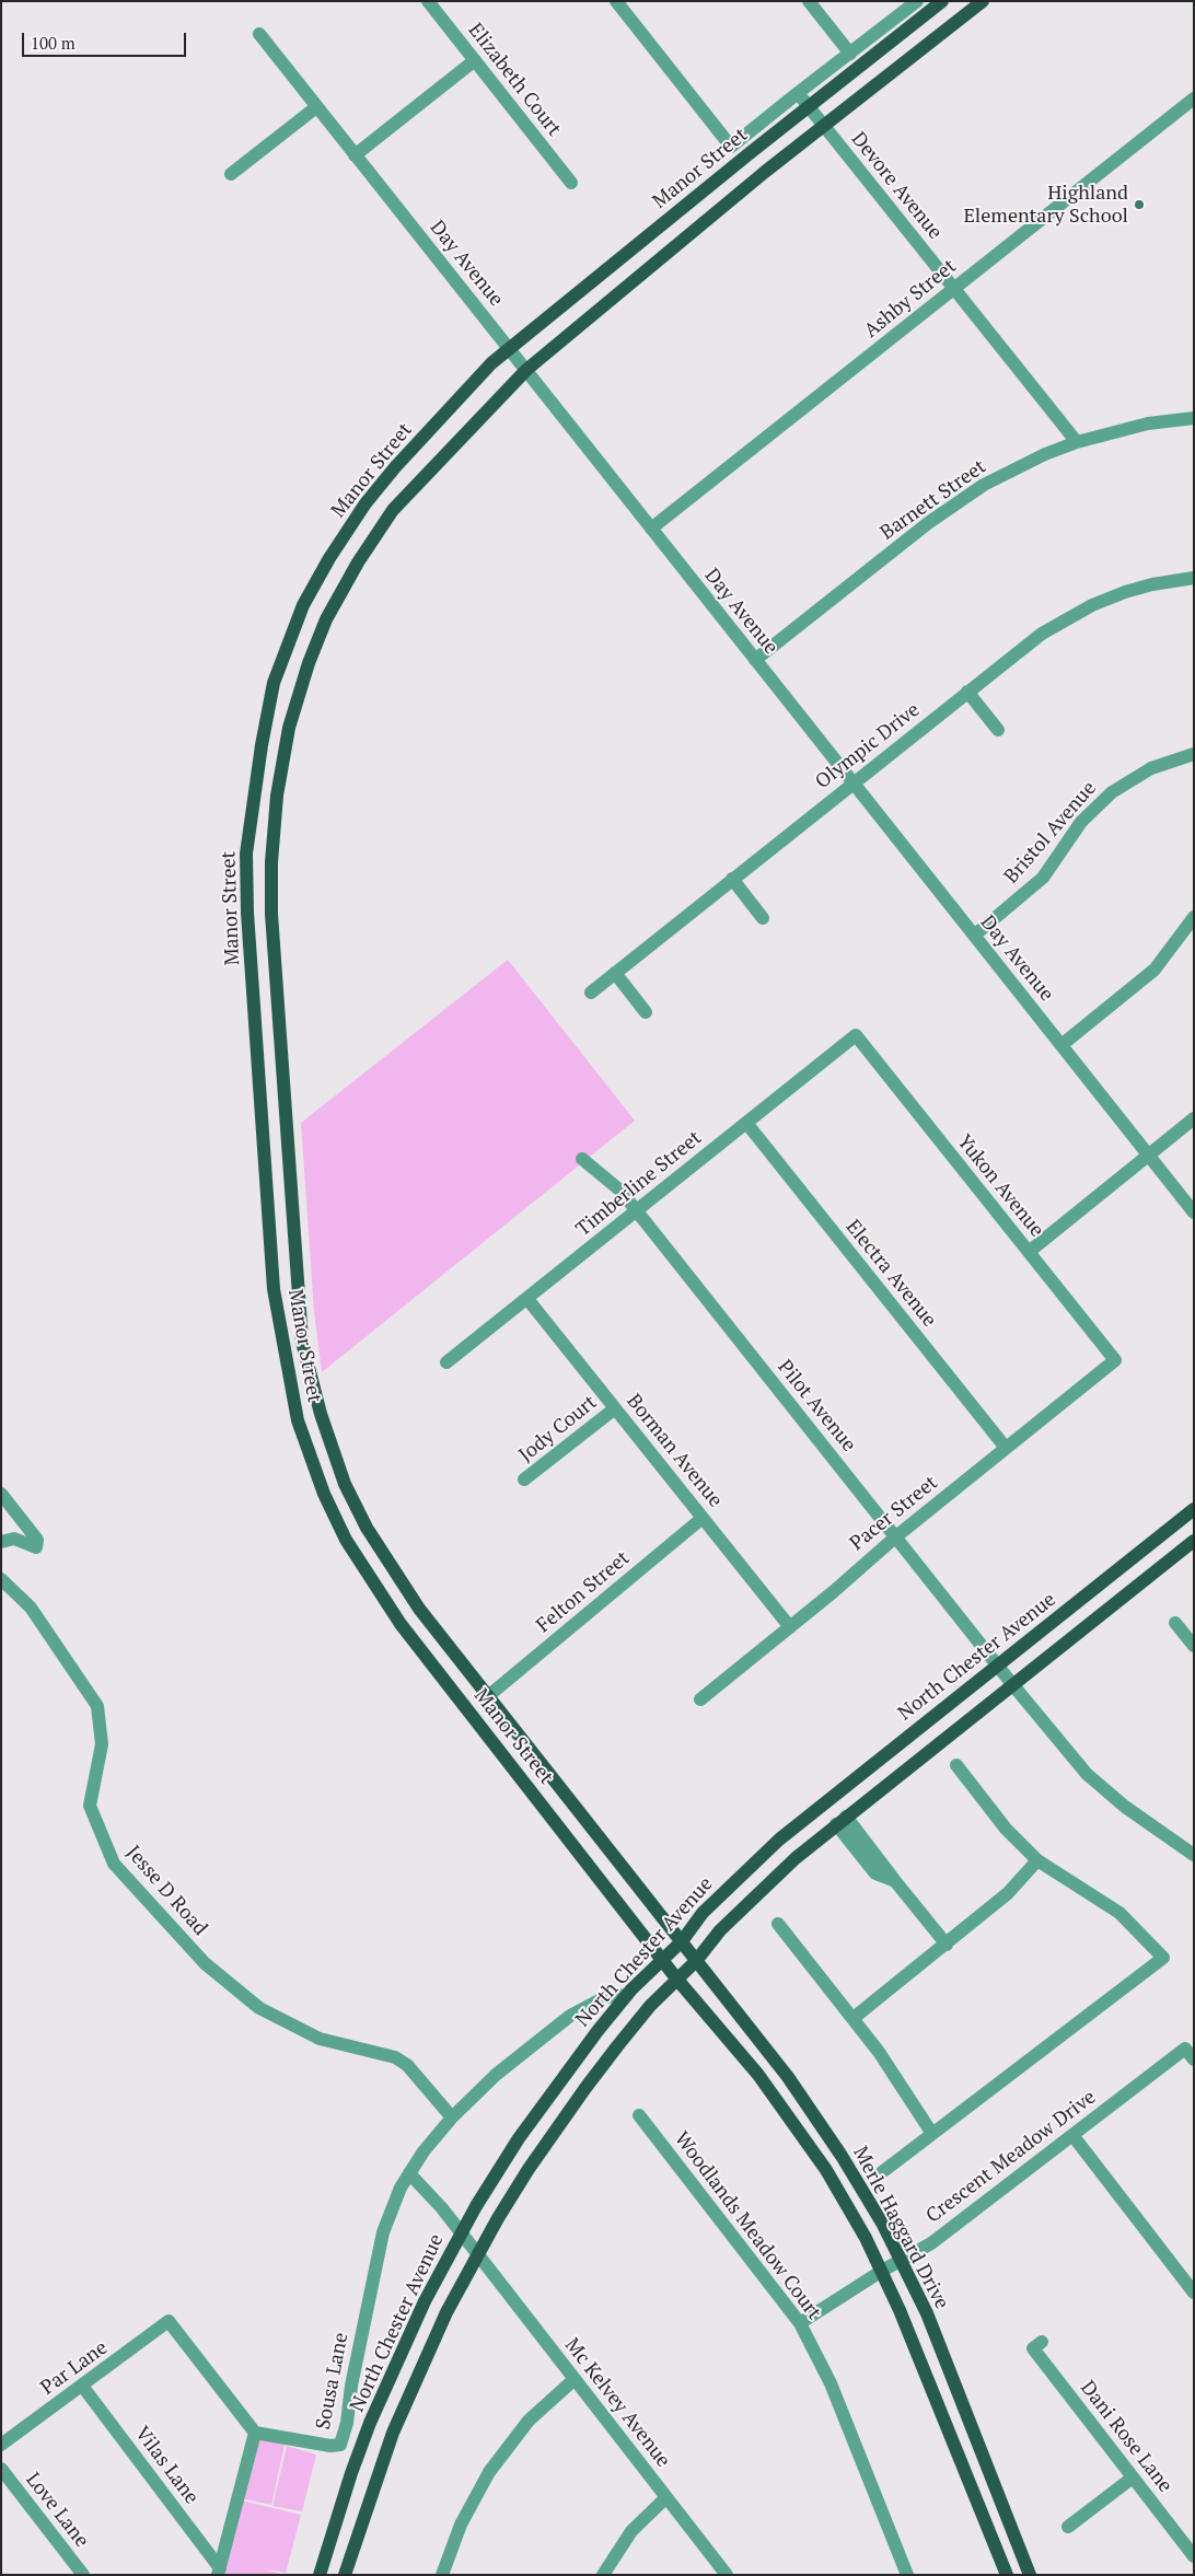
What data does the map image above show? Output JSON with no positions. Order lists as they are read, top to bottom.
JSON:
{
  "streets": {
    "main road": ["Manor Street", "North Chester Avenue", "Merle Haggard Drive"],
    "street": [
      "Elizabeth Court",
      "Devore Avenue",
      "Day Avenue",
      "Ashby Street",
      "Barnett Street",
      "Olympic Drive",
      "Bristol Avenue",
      "Timberline Street",
      "Yukon Avenue",
      "Electra Avenue",
      "Pilot Avenue",
      "Jody Court",
      "Borman Avenue",
      "Pacer Street",
      "Felton Street",
      "Jesse D Road",
      "Crescent Meadow Drive",
      "Woodlands Meadow Court",
      "Par Lane",
      "Sousa Lane",
      "Mc Kelvey Avenue",
      "Dani Rose Lane",
      "Vilas Lane",
      "Love Lane"
    ]
  },
  "crossings": [
    ["Manor Street", "Devore Avenue"],
    ["Manor Street", "Day Avenue"],
    ["Manor Street", "Felton Street"],
    ["Manor Street", "North Chester Avenue"],
    ["Manor Street", "Merle Haggard Drive"],
    ["Devore Avenue", "Ashby Street"],
    ["Devore Avenue", "Barnett Street"],
    ["Day Avenue", "Ashby Street"],
    ["Day Avenue", "Barnett Street"],
    ["Day Avenue", "Olympic Drive"],
    ["Day Avenue", "Bristol Avenue"],
    ["Timberline Street", "Yukon Avenue"],
    ["Timberline Street", "Electra Avenue"],
    ["Timberline Street", "Pilot Avenue"],
    ["Timberline Street", "Borman Avenue"],
    ["Yukon Avenue", "Pacer Street"],
    ["Electra Avenue", "Pacer Street"],
    ["Pilot Avenue", "Pacer Street"],
    ["Pilot Avenue", "North Chester Avenue"],
    ["Jody Court", "Borman Avenue"],
    ["Borman Avenue", "Pacer Street"],
    ["Borman Avenue", "Felton Street"],
    ["North Chester Avenue", "Merle Haggard Drive"],
    ["North Chester Avenue", "Mc Kelvey Avenue"],
    ["Crescent Meadow Drive", "Woodlands Meadow Court"],
    ["Crescent Meadow Drive", "Merle Haggard Drive"],
    ["Par Lane", "Sousa Lane"],
    ["Par Lane", "Vilas Lane"]
  ],
  "places": ["Highland Elementary School"],
  "scale_bar": "100 m"
}
